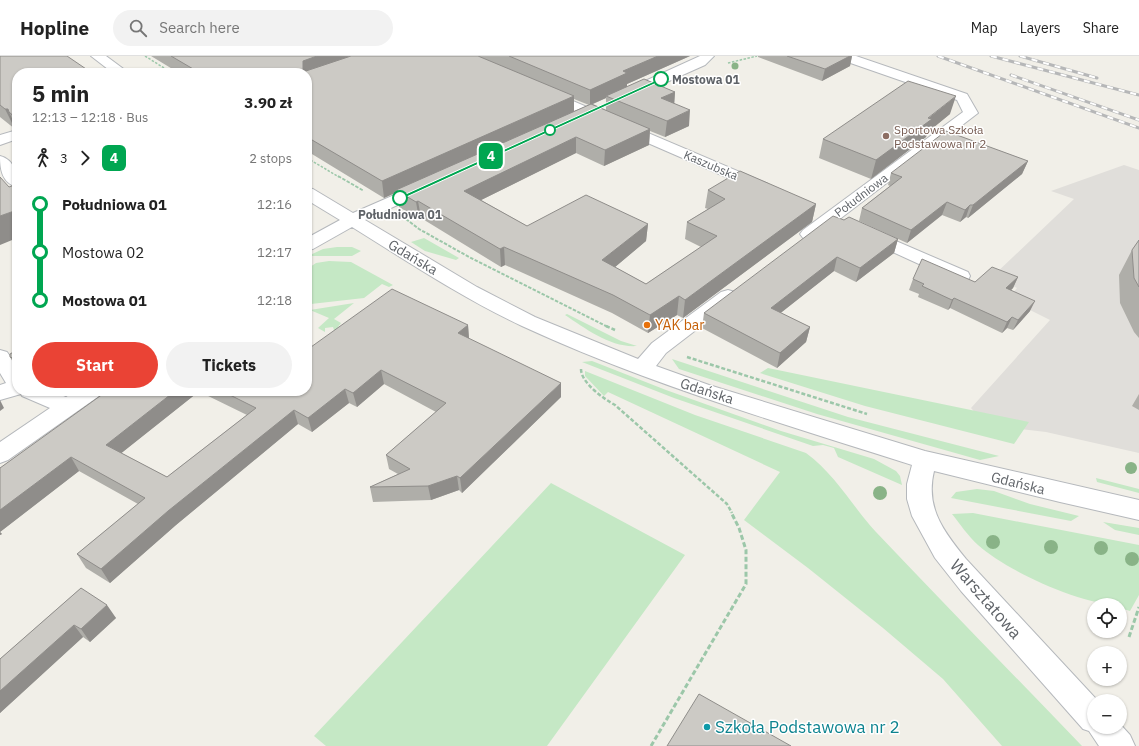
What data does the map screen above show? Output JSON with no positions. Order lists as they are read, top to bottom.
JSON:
{
  "streets": {
    "street": [
      "Kaszubska",
      "Południowa",
      "Gdańska",
      "Warsztatowa"
    ]
  },
  "crossings": [
    ["Gdańska", "Warsztatowa"]
  ],
  "places": [
    "Mostowa 01",
    "Sportowa Szkoła Podstawowa nr 2",
    "Południowa 01",
    "YAK bar",
    "Szkoła Podstawowa nr 2"
  ],
  "lines": ["bus line 4"],
  "page": {
    "header": "Hopline",
    "search": "Search here",
    "nav": ["Map", "Layers", "Share"],
    "on_map": "4",
    "heading": ["5 min", "12:13 – 12:18 · Bus", "3.90 zł"],
    "legs": ["3", "4", "2 stops"],
    "list": [
      {
        "name": "Południowa 01",
        "value": "12:16"
      },
      {
        "name": "Mostowa 02",
        "value": "12:17"
      },
      {
        "name": "Mostowa 01",
        "value": "12:18"
      }
    ],
    "buttons": ["Start", "Tickets"],
    "map_buttons": ["+", "−"]
  }
}
